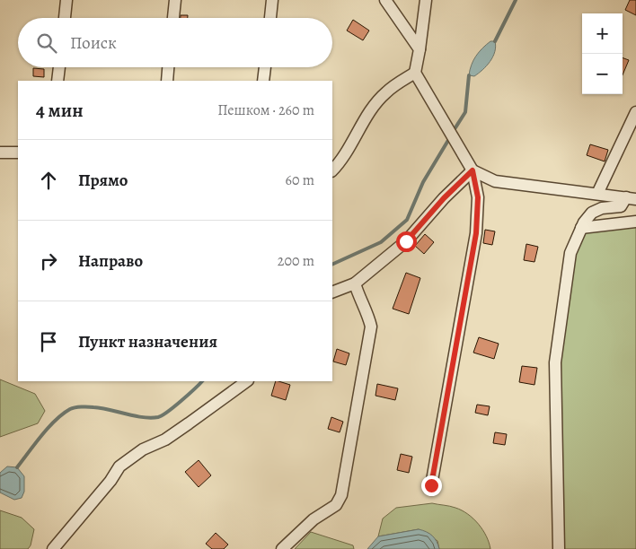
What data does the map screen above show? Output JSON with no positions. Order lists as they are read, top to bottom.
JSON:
{
  "page": {
    "map_buttons": ["+", "−"],
    "search": "Поиск",
    "heading": ["4 мин", "Пешком · 260 m"],
    "list": [
      ["Прямо", "60 m"],
      ["Направо", "200 m"],
      "Пункт назначения"
    ]
  }
}
